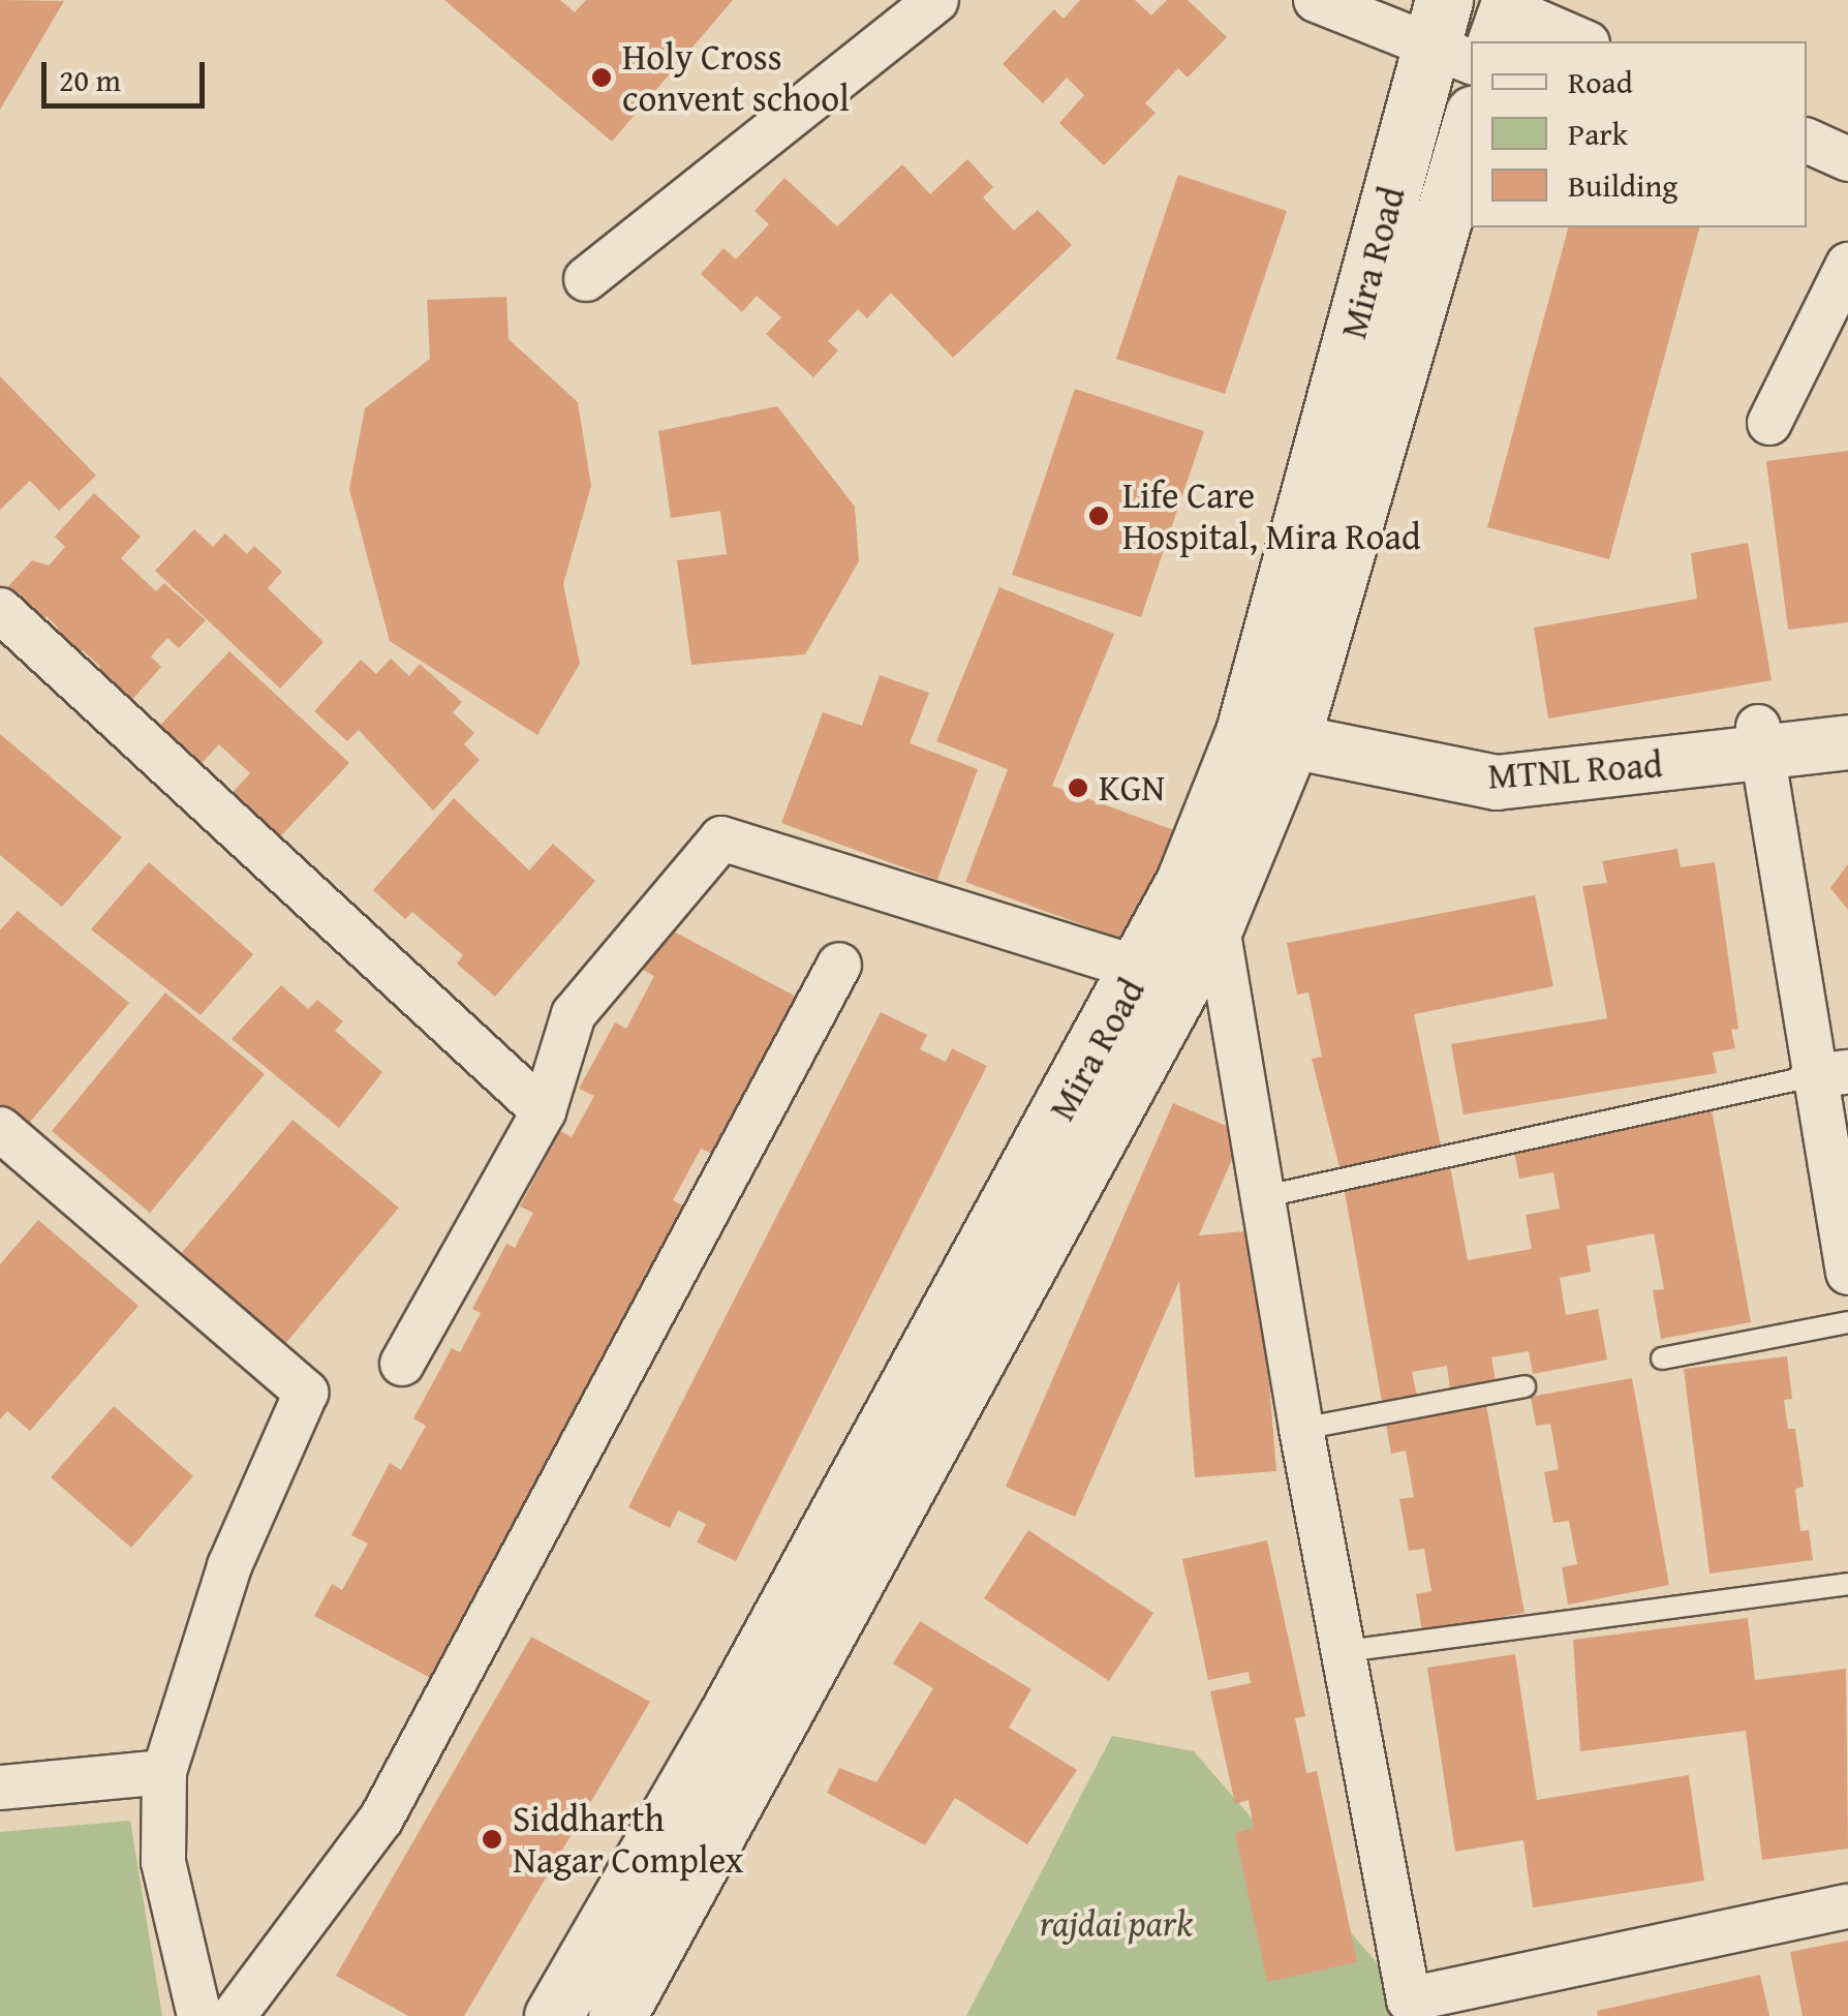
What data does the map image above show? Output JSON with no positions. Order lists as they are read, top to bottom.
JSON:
{
  "streets": {
    "main road": ["Mira Road"],
    "street": ["MTNL Road"]
  },
  "crossings": [
    ["Mira Road", "MTNL Road"]
  ],
  "parks": ["rajdai park"],
  "places": [
    "Holy Cross convent school",
    "Life Care Hospital, Mira Road",
    "KGN",
    "Siddharth Nagar Complex"
  ],
  "legend": ["Road", "Park", "Building"],
  "scale_bar": "20 m"
}
